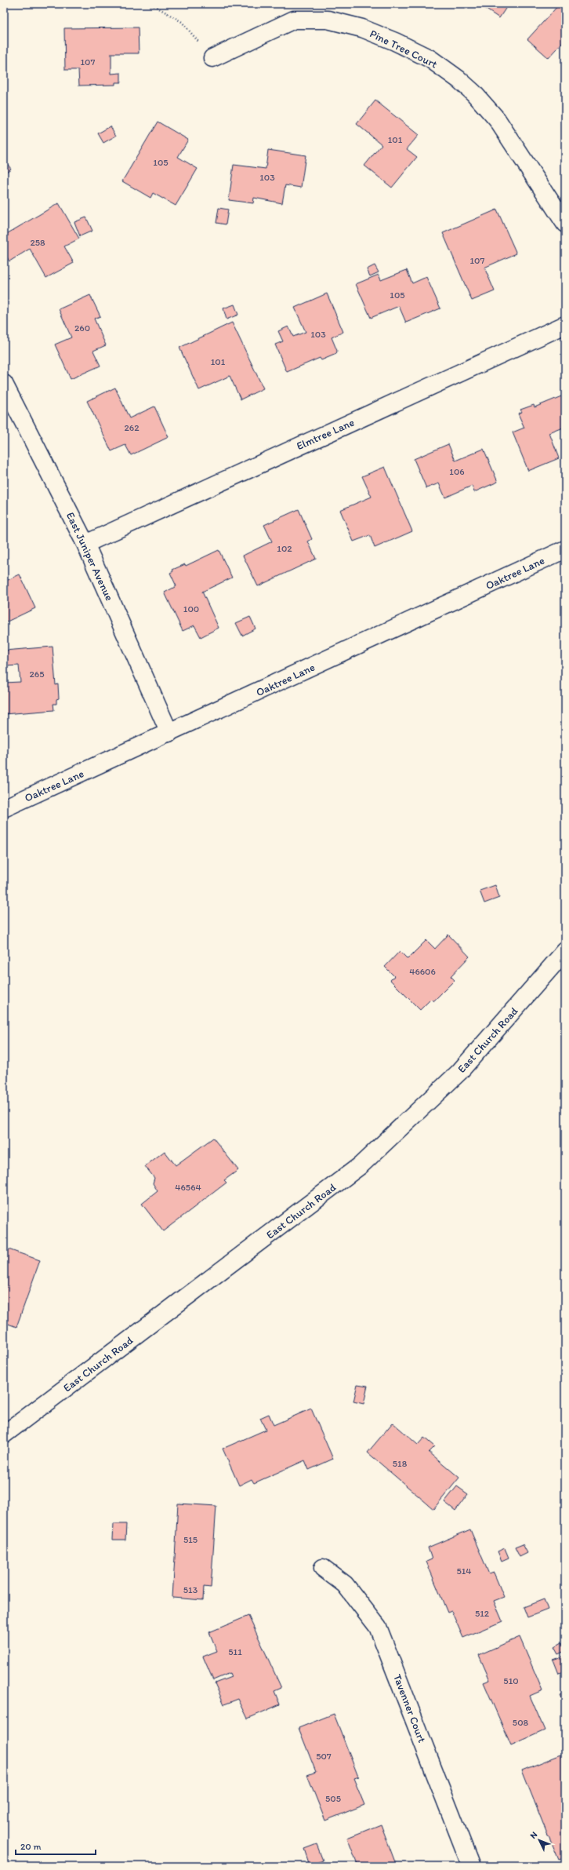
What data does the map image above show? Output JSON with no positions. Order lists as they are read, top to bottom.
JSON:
{
  "streets": {
    "street": [
      "Pine Tree Court",
      "Elmtree Lane",
      "East Juniper Avenue",
      "Oaktree Lane",
      "East Church Road",
      "Tavenner Court"
    ]
  },
  "crossings": [
    ["Elmtree Lane", "East Juniper Avenue"],
    ["East Juniper Avenue", "Oaktree Lane"]
  ],
  "house_numbers": [
    "107",
    "101",
    "105",
    "103",
    "258",
    "107",
    "105",
    "260",
    "103",
    "101",
    "262",
    "106",
    "102",
    "100",
    "265",
    "46606",
    "46564",
    "518",
    "515",
    "514",
    "513",
    "512",
    "511",
    "510",
    "508",
    "507",
    "505"
  ],
  "scale_bar": "20 m",
  "north": "top left"
}
